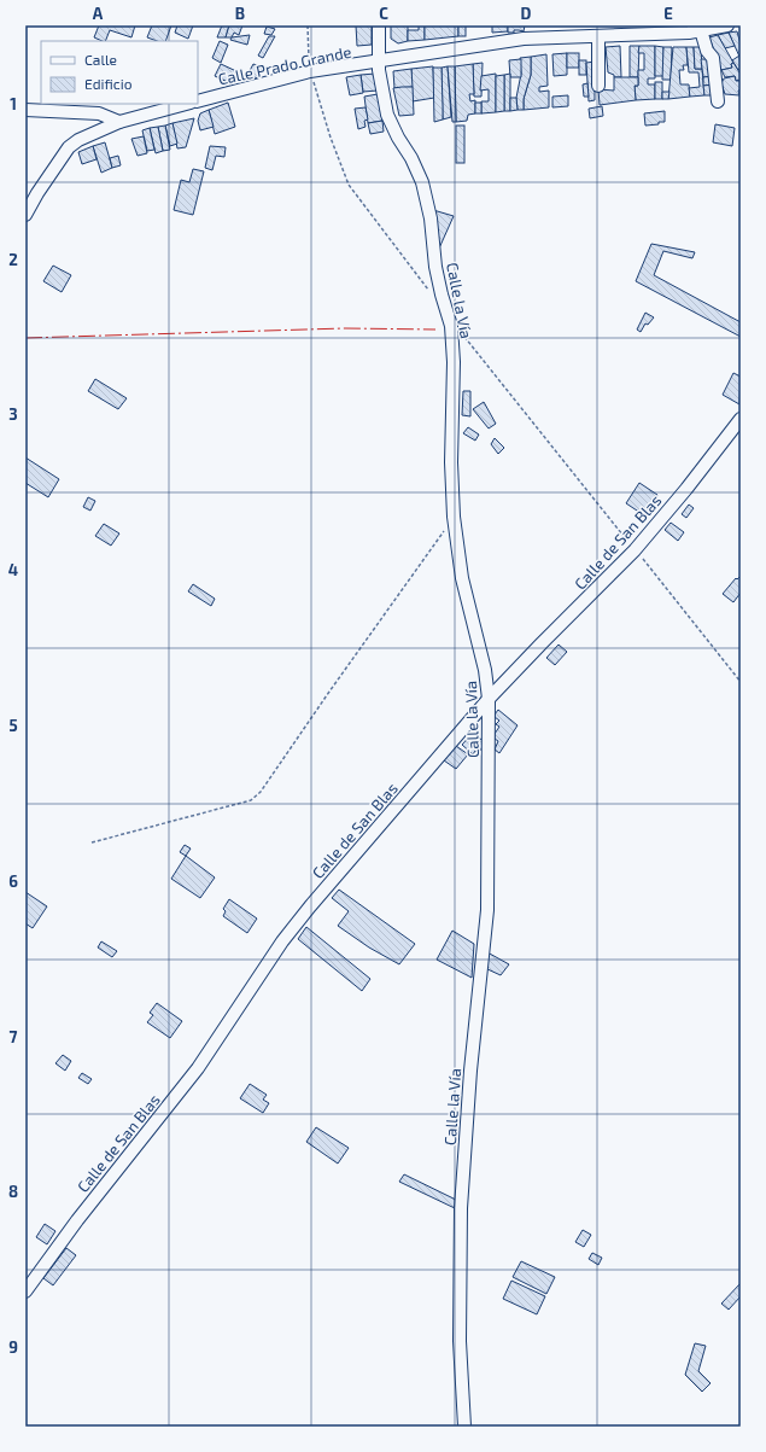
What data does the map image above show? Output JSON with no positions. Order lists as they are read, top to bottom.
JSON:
{
  "streets": {
    "street": ["Calle Prado Grande", "Calle la Vía", "Calle de San Blas"]
  },
  "crossings": [
    ["Calle Prado Grande", "Calle la Vía"],
    ["Calle la Vía", "Calle de San Blas"]
  ],
  "legend": ["Calle", "Edificio"],
  "grid": {
    "columns": [
      "A",
      "B",
      "C",
      "D",
      "E"
    ],
    "rows": [
      "1",
      "2",
      "3",
      "4",
      "5",
      "6",
      "7",
      "8",
      "9"
    ]
  }
}
